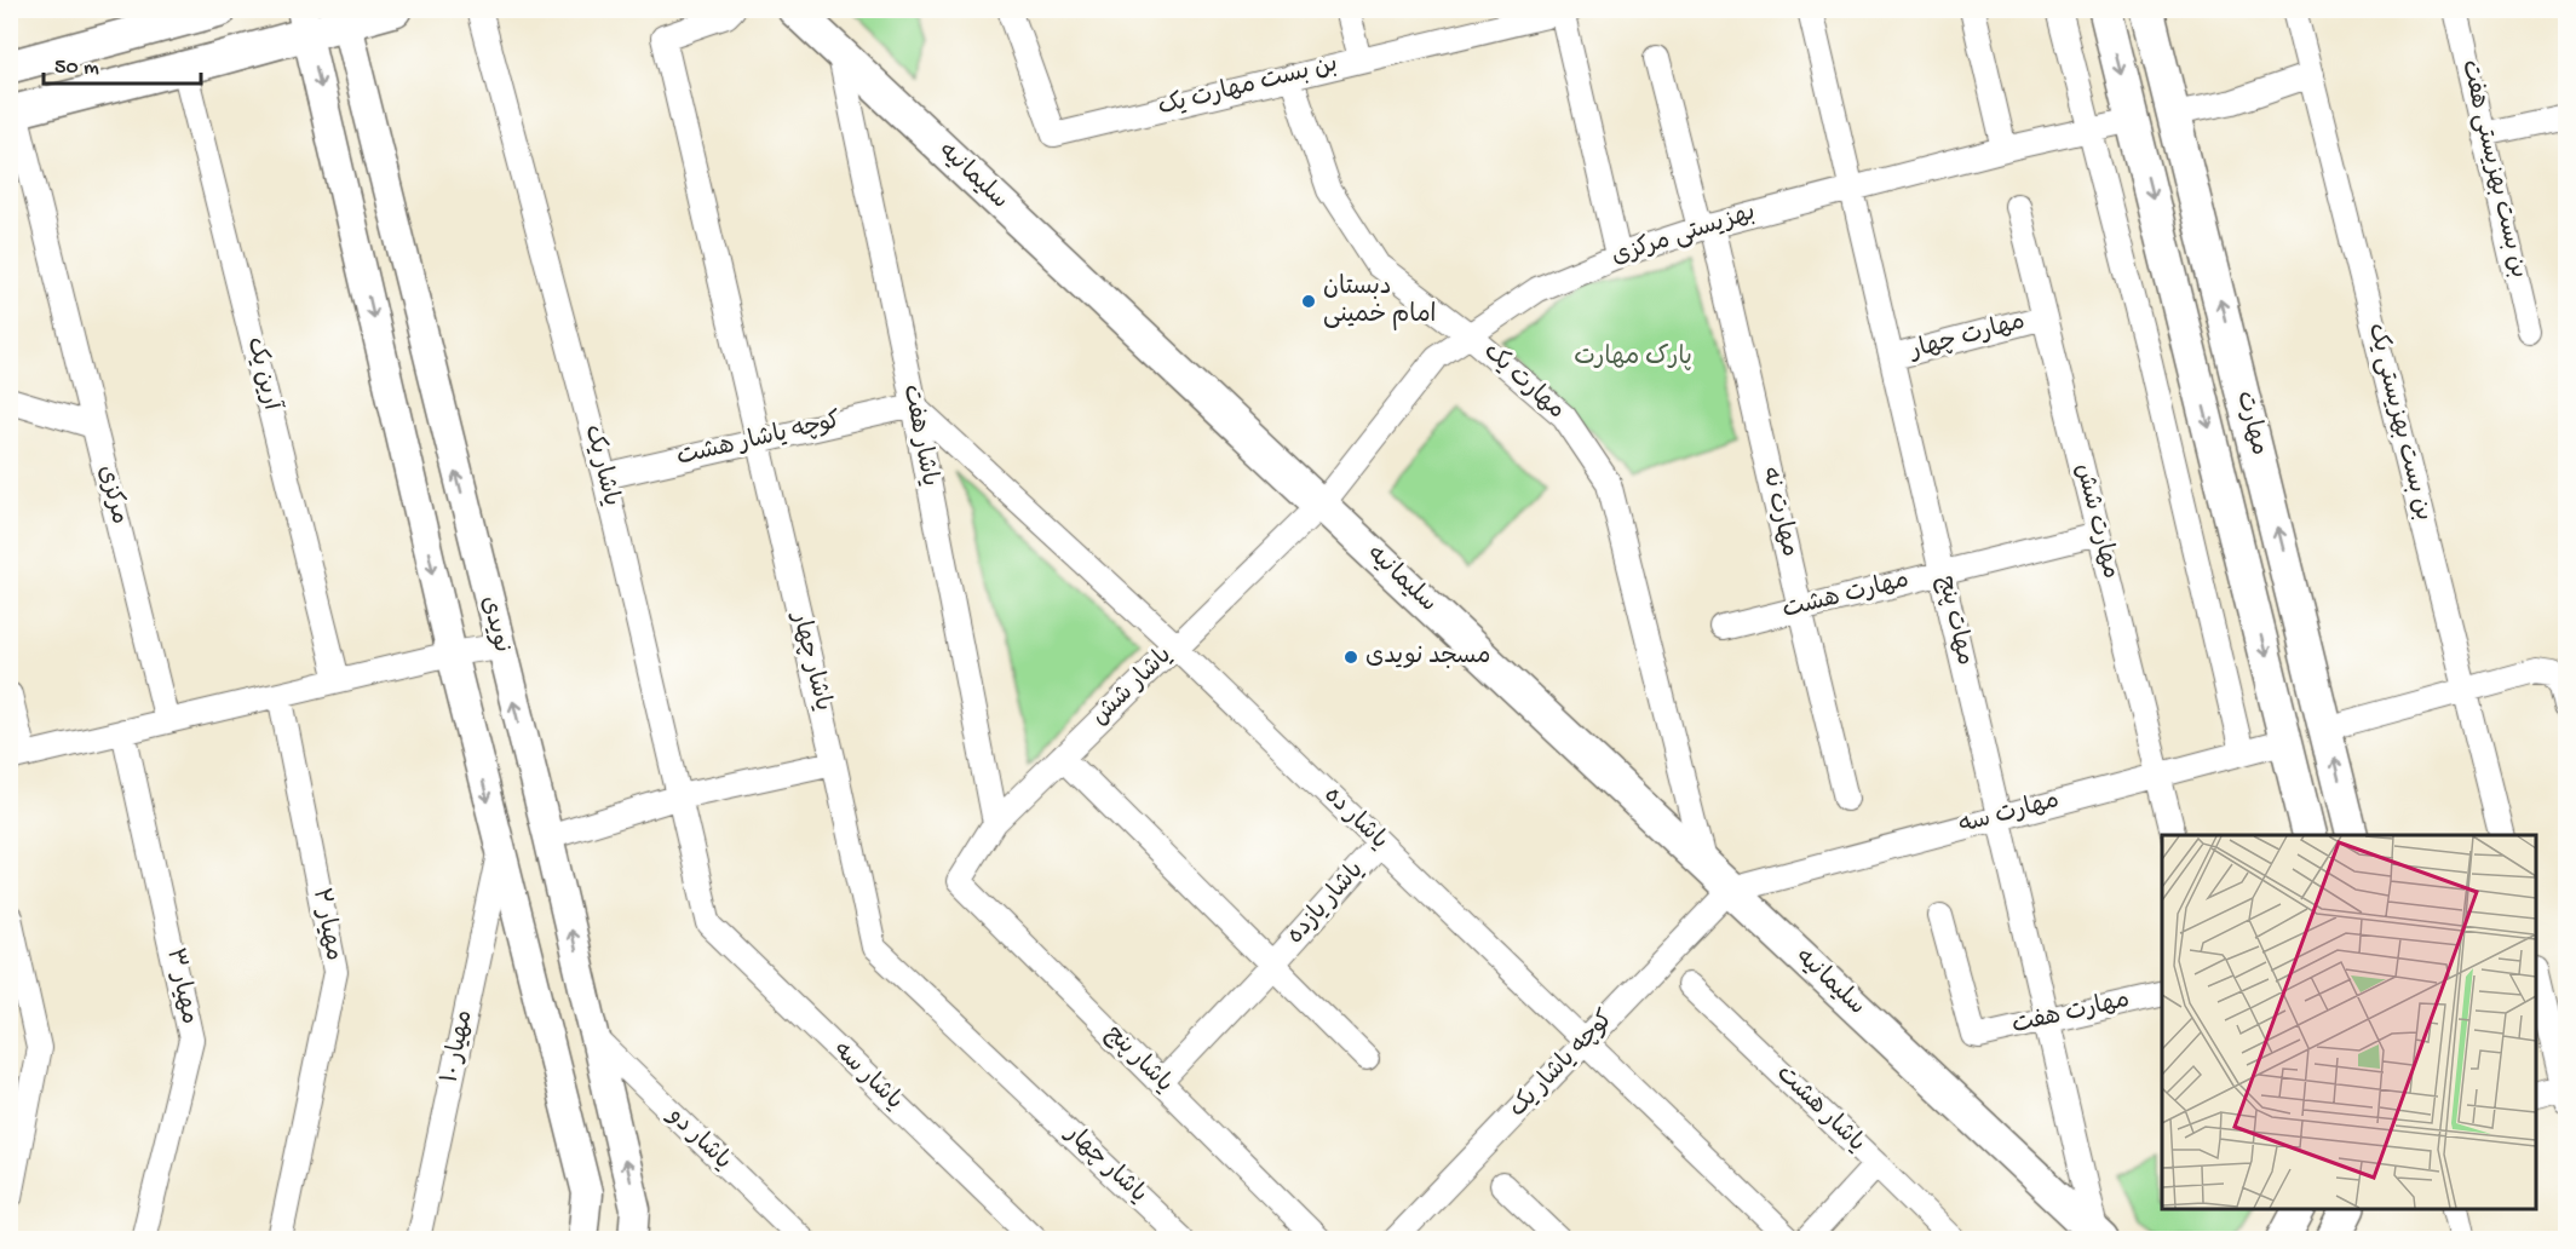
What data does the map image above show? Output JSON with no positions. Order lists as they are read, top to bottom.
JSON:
{
  "streets": {
    "main road": ["سلیمانیه", "مهارت"],
    "street": [
      "بن بست مهارت یک",
      "بن بست بهزیستی هفت",
      "بهزیستی مرکزی",
      "مهارت چهار",
      "آرین یک",
      "مهارت یک",
      "بن بست بهزیستی یک",
      "یاشار هفت",
      "کوچه یاشار هشت",
      "یاشار یک",
      "مرکزی",
      "مهارت نه",
      "مهارت شش",
      "مهارت هشت",
      "مهات پنج",
      "نویدی",
      "یاشار چهار",
      "یاشار شش",
      "مهارت سه",
      "یاشار ده",
      "یاشار یازده",
      "مهیار ۲",
      "مهیار ۳",
      "مهارت هفت",
      "مهیار ۱۰",
      "یاشار پنج",
      "کوچه یاشار یک",
      "یاشار سه",
      "یاشار هشت",
      "یاشار دو"
    ]
  },
  "crossings": [
    ["بن بست مهارت یک", "مهارت یک"],
    ["سلیمانیه", "بهزیستی مرکزی"],
    ["سلیمانیه", "مهارت یک"],
    ["سلیمانیه", "یاشار هفت"],
    ["سلیمانیه", "مهات پنج"],
    ["سلیمانیه", "یاشار شش"],
    ["سلیمانیه", "مهارت سه"],
    ["سلیمانیه", "کوچه یاشار یک"],
    ["بهزیستی مرکزی", "مهارت یک"],
    ["بهزیستی مرکزی", "مهارت"],
    ["بهزیستی مرکزی", "مهارت نه"],
    ["بهزیستی مرکزی", "مهات پنج"],
    ["بهزیستی مرکزی", "یاشار شش"],
    ["مهارت چهار", "مهارت شش"],
    ["مهارت چهار", "مهات پنج"],
    ["مهارت", "مهارت سه"],
    ["یاشار هفت", "کوچه یاشار هشت"],
    ["یاشار هفت", "یاشار شش"],
    ["یاشار هفت", "یاشار ده"],
    ["کوچه یاشار هشت", "یاشار یک"],
    ["کوچه یاشار هشت", "یاشار چهار"],
    ["کوچه یاشار هشت", "یاشار ده"],
    ["یاشار یک", "یاشار سه"],
    ["مهارت نه", "مهارت هشت"],
    ["مهارت شش", "مهارت هشت"],
    ["مهارت شش", "مهارت سه"],
    ["مهارت هشت", "مهات پنج"],
    ["مهات پنج", "مهارت سه"],
    ["مهات پنج", "مهارت هفت"],
    ["نویدی", "مهیار ۱۰"],
    ["نویدی", "یاشار دو"],
    ["یاشار شش", "یاشار ده"],
    ["یاشار شش", "یاشار پنج"],
    ["مهارت سه", "کوچه یاشار یک"],
    ["یاشار ده", "یاشار یازده"],
    ["یاشار ده", "کوچه یاشار یک"],
    ["یاشار یازده", "یاشار پنج"]
  ],
  "parks": ["پارک مهارت"],
  "places": ["دبستان امام خمینی", "مسجد نویدی"],
  "scale_bar": "50 m"
}
